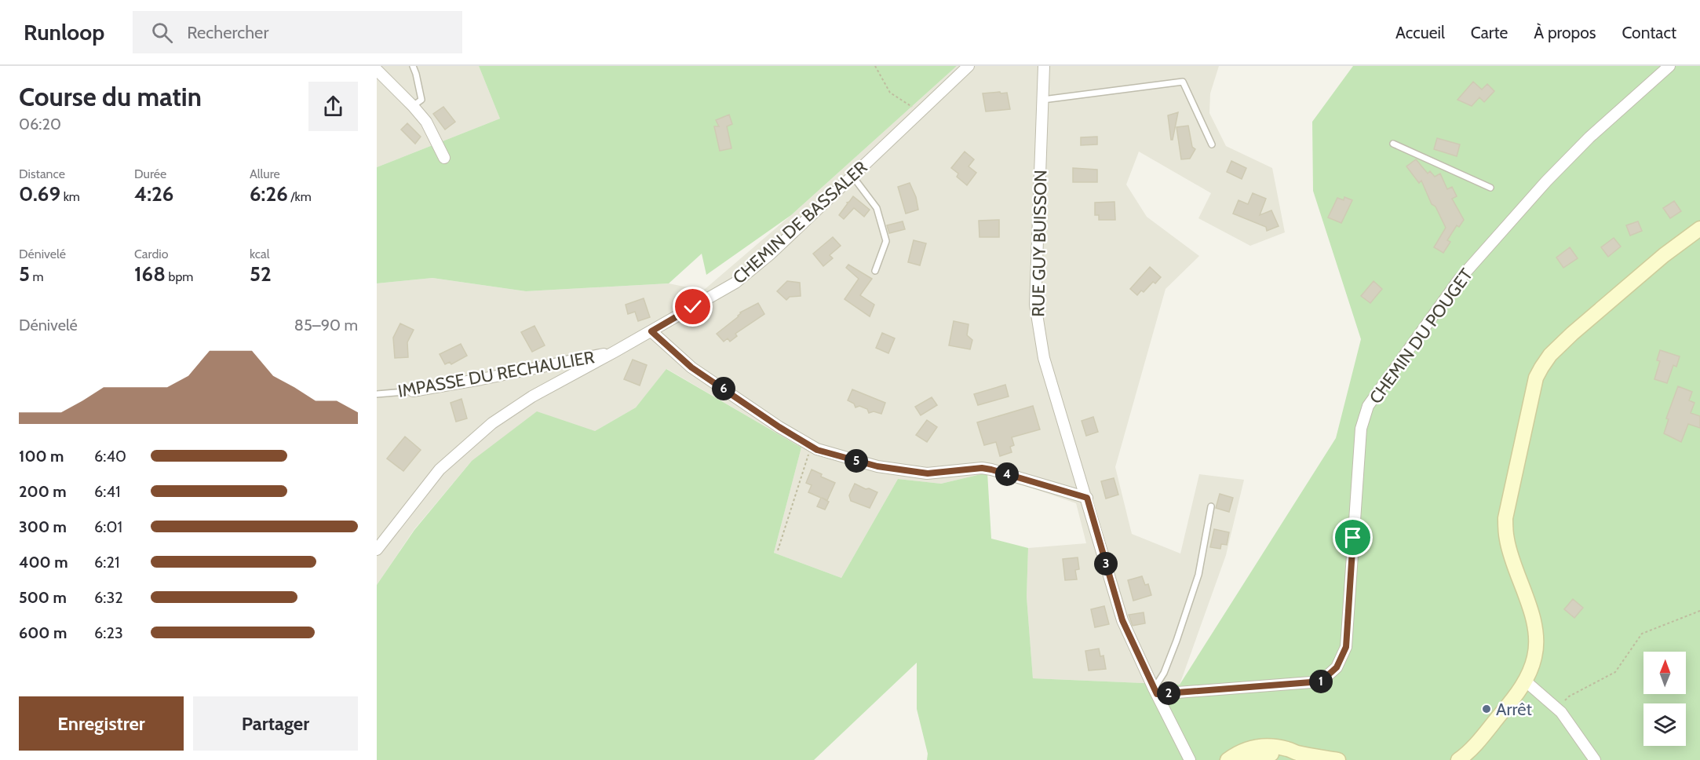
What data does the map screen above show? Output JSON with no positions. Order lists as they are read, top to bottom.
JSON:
{
  "streets": {
    "street": [
      "CHEMIN DE BASSALER",
      "RUE GUY BUISSON",
      "CHEMIN DU POUGET",
      "IMPASSE DU RECHAULIER"
    ]
  },
  "crossings": [
    ["CHEMIN DE BASSALER", "IMPASSE DU RECHAULIER"],
    ["RUE GUY BUISSON", "CHEMIN DU POUGET"]
  ],
  "places": ["Arrêt"],
  "north": "top",
  "page": {
    "header": "Runloop",
    "search": "Rechercher",
    "nav": [
      "Accueil",
      "Carte",
      "À propos",
      "Contact"
    ],
    "heading": ["Course du matin", "06:20"],
    "stats": [
      ["Distance", "0.69 km"],
      ["Durée", "4:26"],
      ["Allure", "6:26 /km"],
      ["Dénivelé", "5 m"],
      ["Cardio", "168 bpm"],
      ["kcal", "52"]
    ],
    "chart": ["Dénivelé", "85–90 m"],
    "pins": [
      "6",
      "5",
      "4",
      "3",
      "1",
      "2"
    ],
    "list": [
      {
        "name": "100 m",
        "note": "6:40"
      },
      {
        "name": "200 m",
        "note": "6:41"
      },
      {
        "name": "300 m",
        "note": "6:01"
      },
      {
        "name": "400 m",
        "note": "6:21"
      },
      {
        "name": "500 m",
        "note": "6:32"
      },
      {
        "name": "600 m",
        "note": "6:23"
      }
    ],
    "buttons": ["Enregistrer", "Partager"]
  }
}
